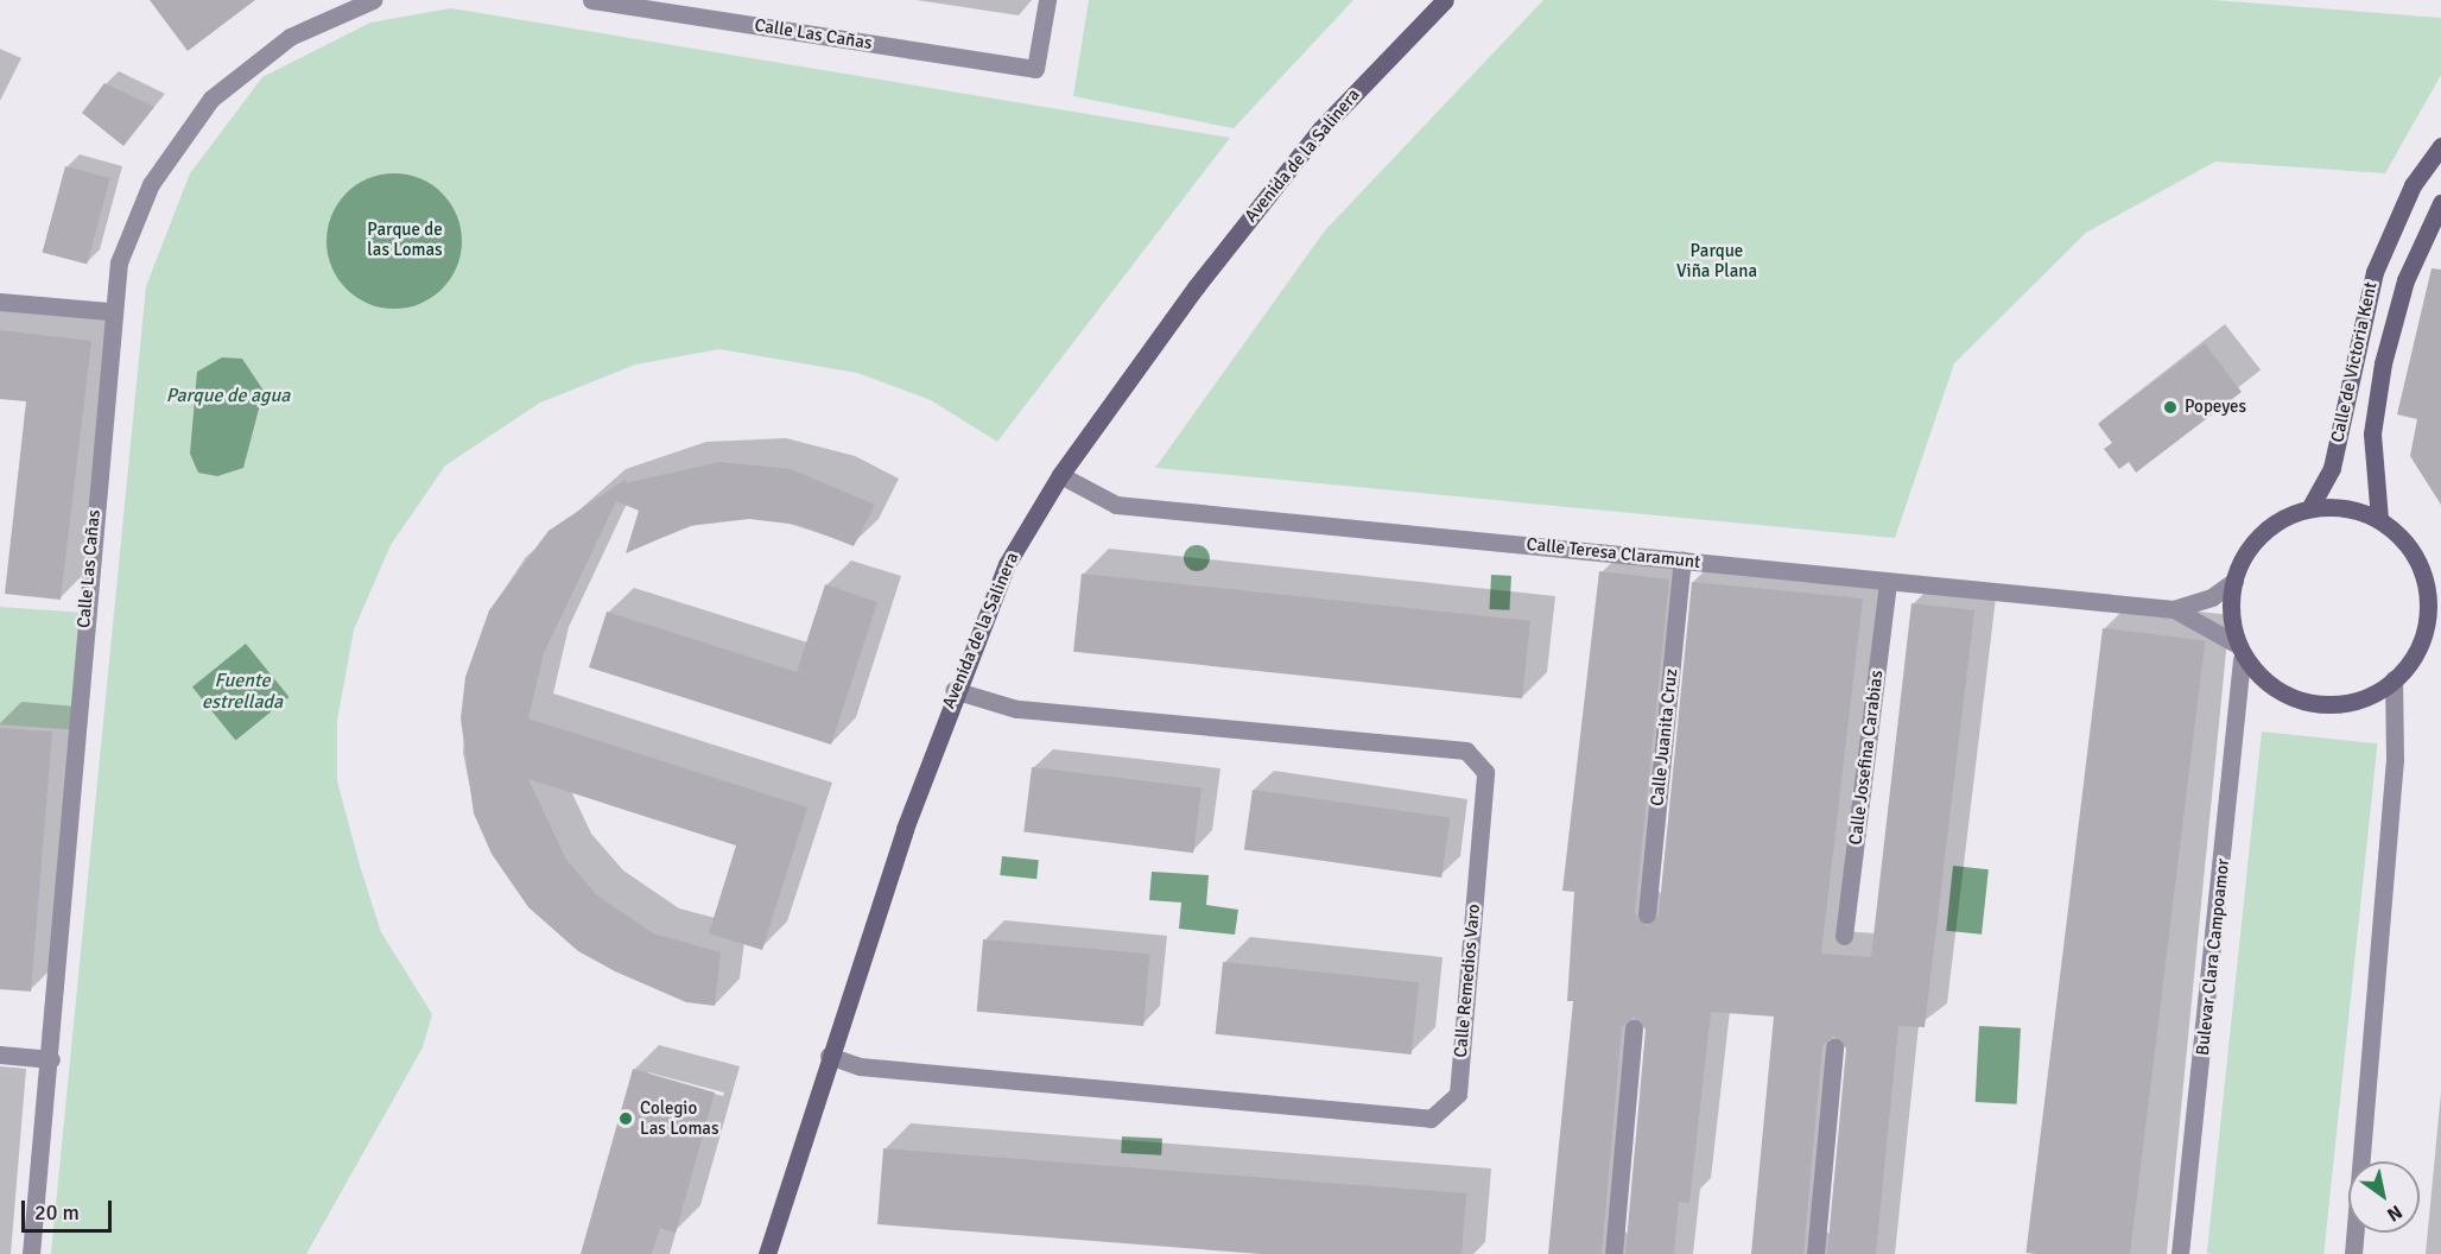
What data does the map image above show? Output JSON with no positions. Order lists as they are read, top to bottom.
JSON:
{
  "streets": {
    "street": [
      "Calle Las Cañas",
      "Avenida de la Salinera",
      "Calle de Victoria Kent",
      "Calle Teresa Claramunt",
      "Calle Juanita Cruz",
      "Calle Josefina Carabias",
      "Bulevar Clara Campoamor",
      "Calle Remedios Varo"
    ]
  },
  "crossings": [
    ["Avenida de la Salinera", "Calle Teresa Claramunt"],
    ["Avenida de la Salinera", "Calle Remedios Varo"],
    ["Calle de Victoria Kent", "Calle Teresa Claramunt"],
    ["Calle de Victoria Kent", "Bulevar Clara Campoamor"],
    ["Calle Teresa Claramunt", "Calle Juanita Cruz"],
    ["Calle Teresa Claramunt", "Calle Josefina Carabias"],
    ["Calle Teresa Claramunt", "Bulevar Clara Campoamor"]
  ],
  "water": ["Parque de agua", "Fuente estrellada"],
  "parks": ["Parque de las Lomas", "Parque Viña Plana"],
  "places": ["Popeyes", "Colegio Las Lomas"],
  "scale_bar": "20 m",
  "north": "bottom right"
}
